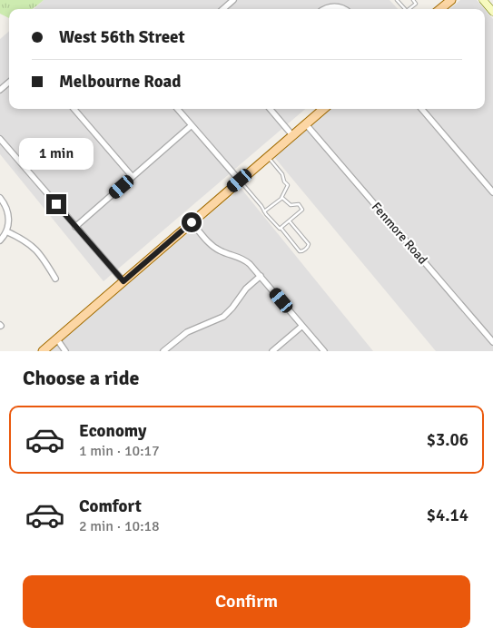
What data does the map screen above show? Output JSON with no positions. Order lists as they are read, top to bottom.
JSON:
{
  "streets": {
    "street": ["Fenmore Road"]
  },
  "page": {
    "banner": ["West 56th Street", "Melbourne Road"],
    "bubble": "1 min",
    "heading": "Choose a ride",
    "list": [
      {
        "name": "Economy",
        "note": "1 min · 10:17",
        "value": "$3.06"
      },
      {
        "name": "Comfort",
        "note": "2 min · 10:18",
        "value": "$4.14"
      }
    ],
    "buttons": "Confirm"
  }
}
